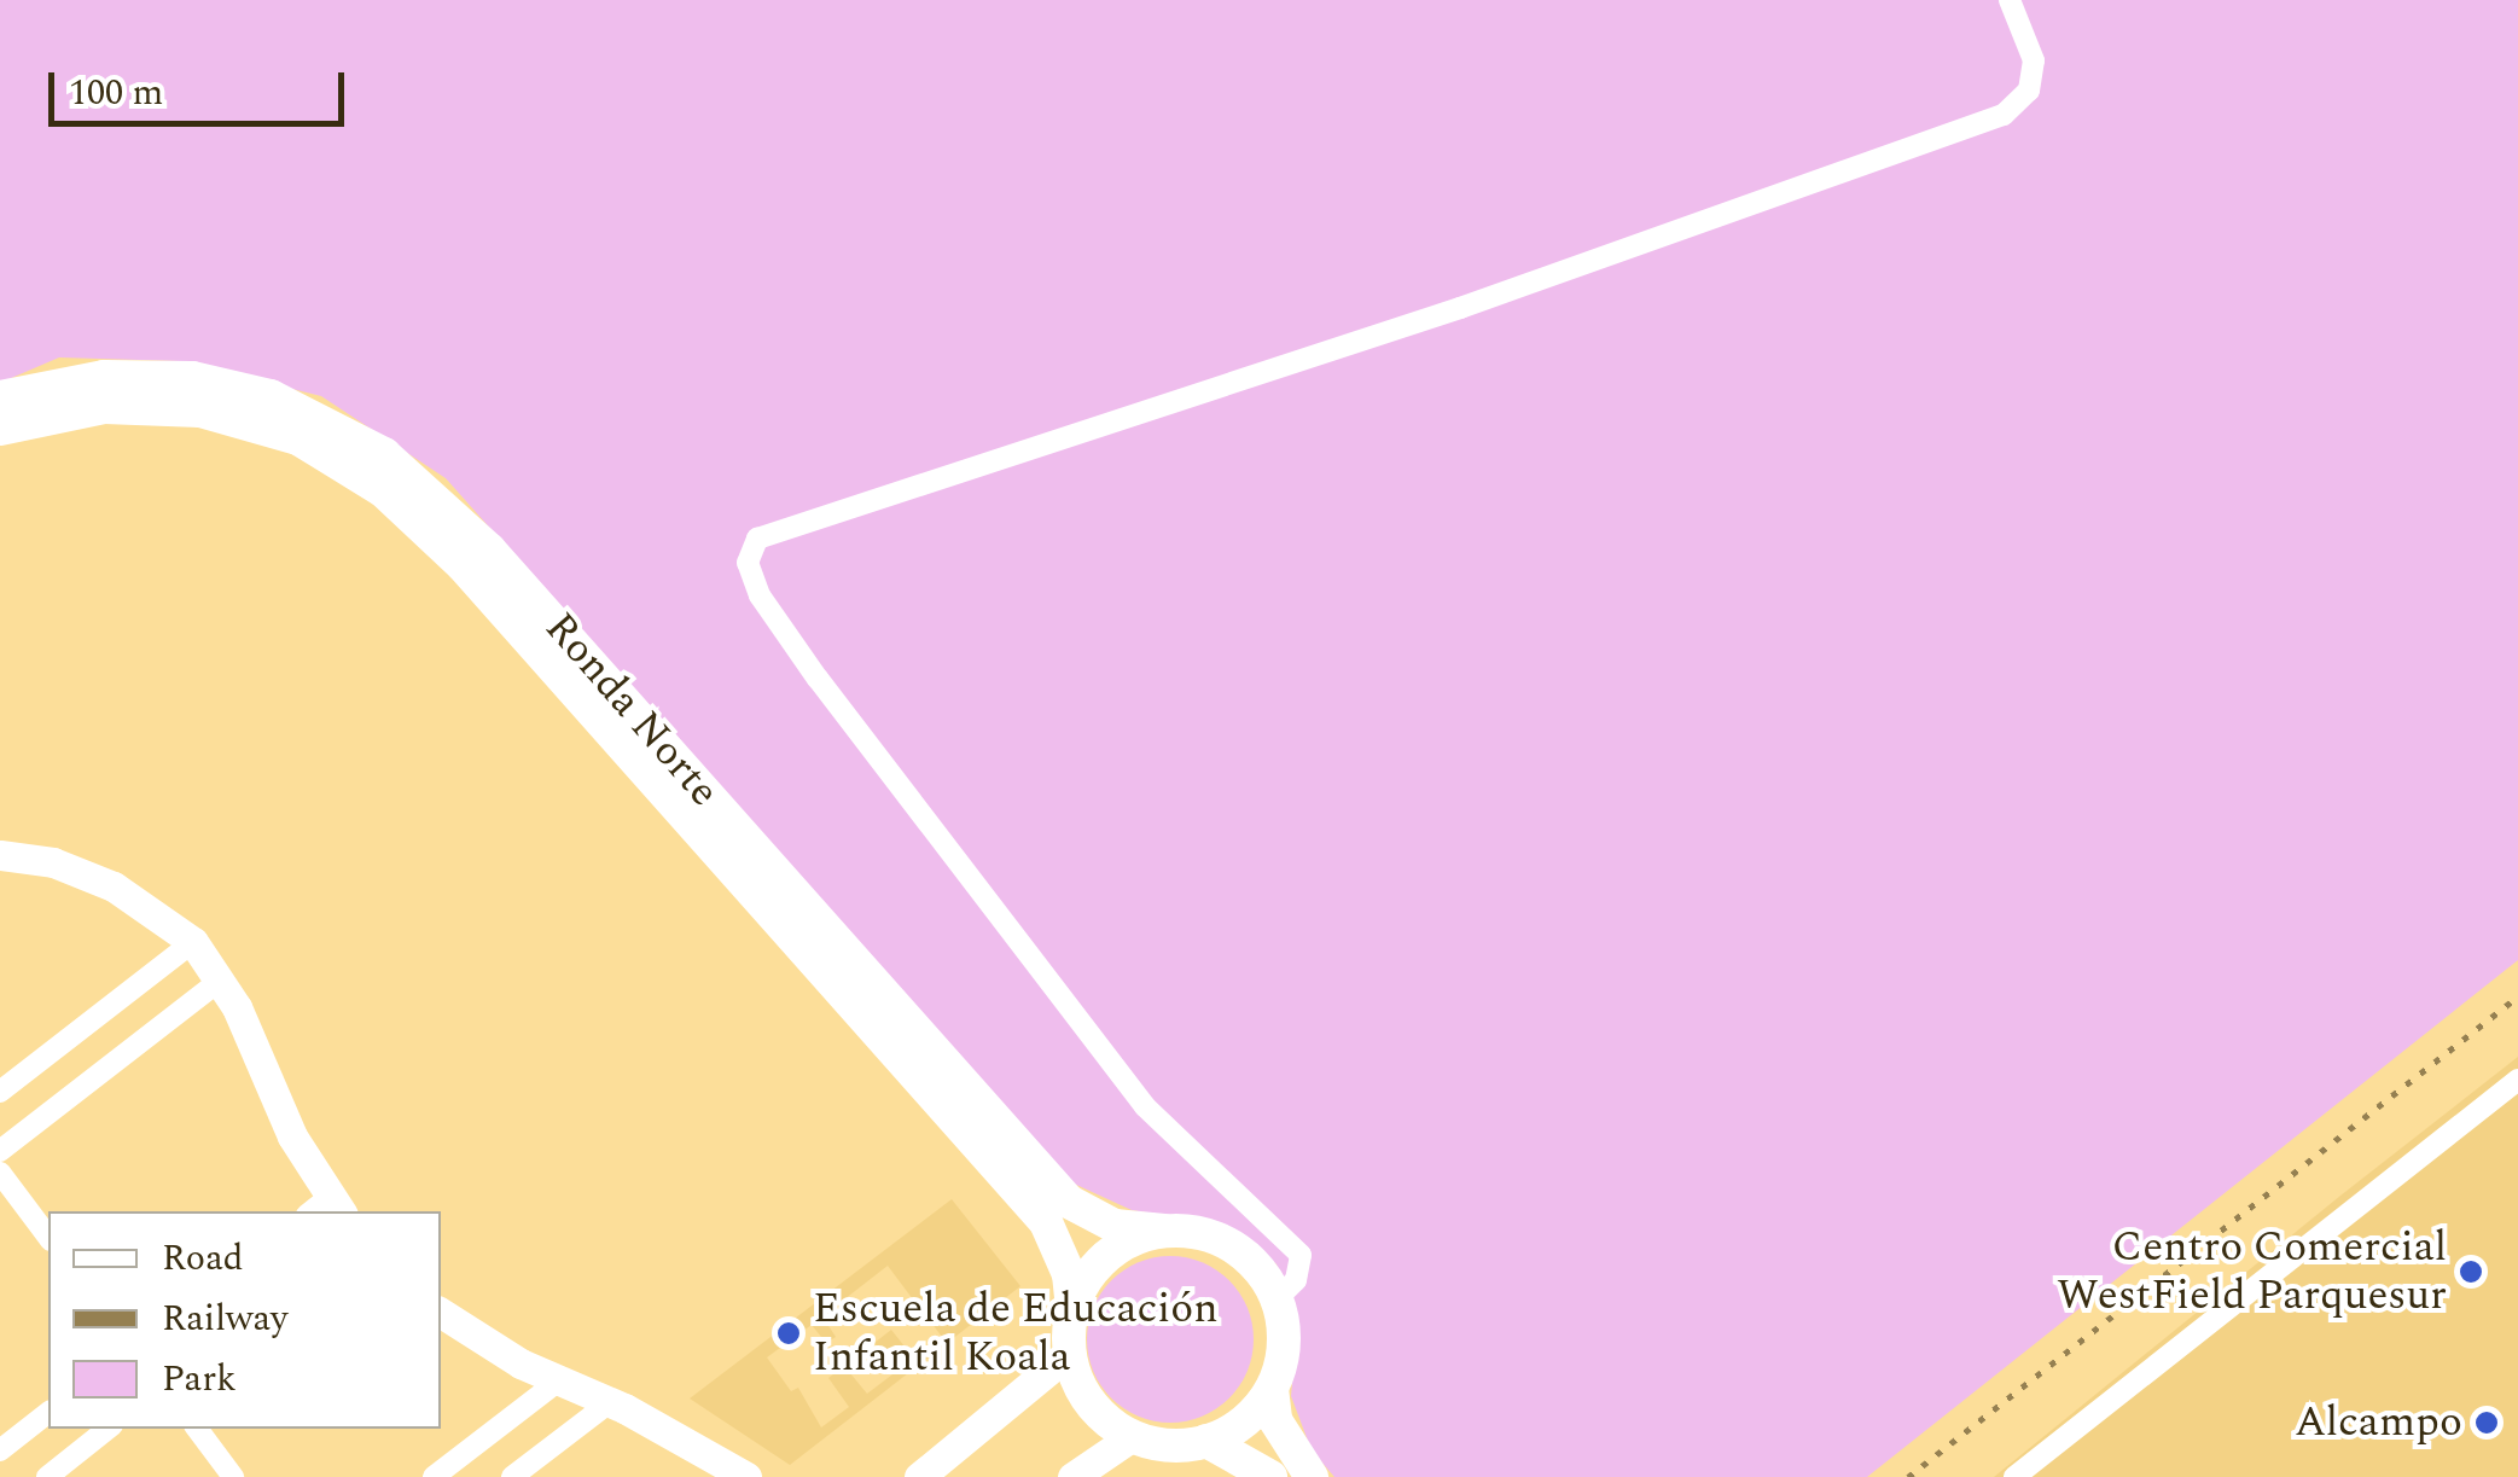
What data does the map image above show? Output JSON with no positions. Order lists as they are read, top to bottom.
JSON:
{
  "streets": {
    "main road": ["Ronda Norte"]
  },
  "places": ["Centro Comercial WestField Parquesur", "Escuela de Educación Infantil Koala", "Alcampo"],
  "legend": ["Road", "Railway", "Park"],
  "scale_bar": "100 m"
}
